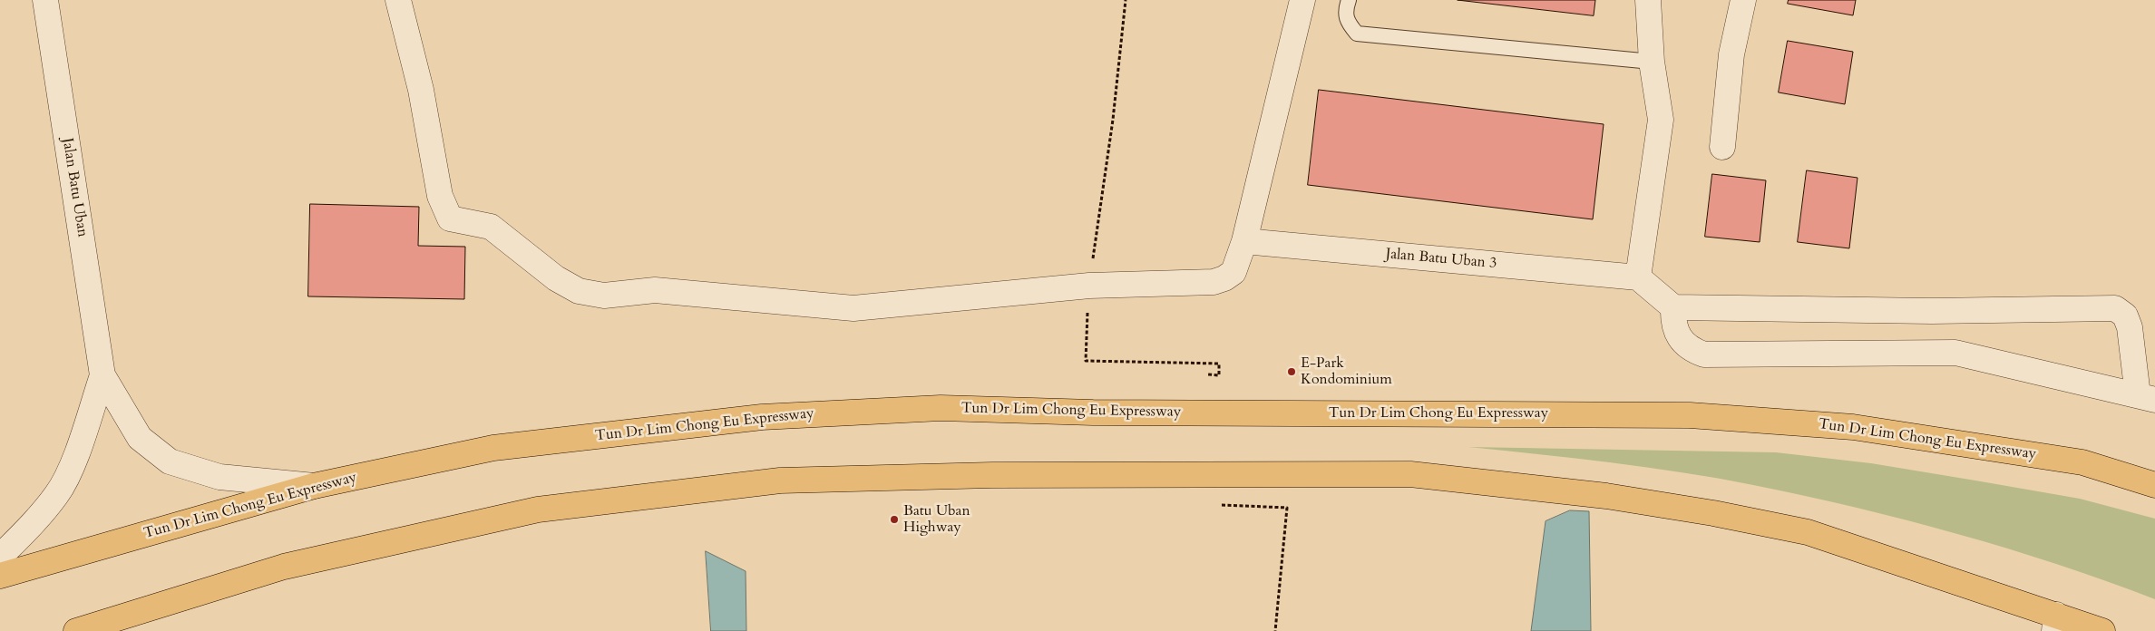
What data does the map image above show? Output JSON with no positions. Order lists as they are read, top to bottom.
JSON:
{
  "streets": {
    "highway": ["Tun Dr Lim Chong Eu Expressway"],
    "street": ["Jalan Batu Uban", "Jalan Batu Uban 3"]
  },
  "crossings": [
    ["Jalan Batu Uban", "Tun Dr Lim Chong Eu Expressway"]
  ],
  "places": ["E-Park Kondominium", "Batu Uban Highway"]
}
